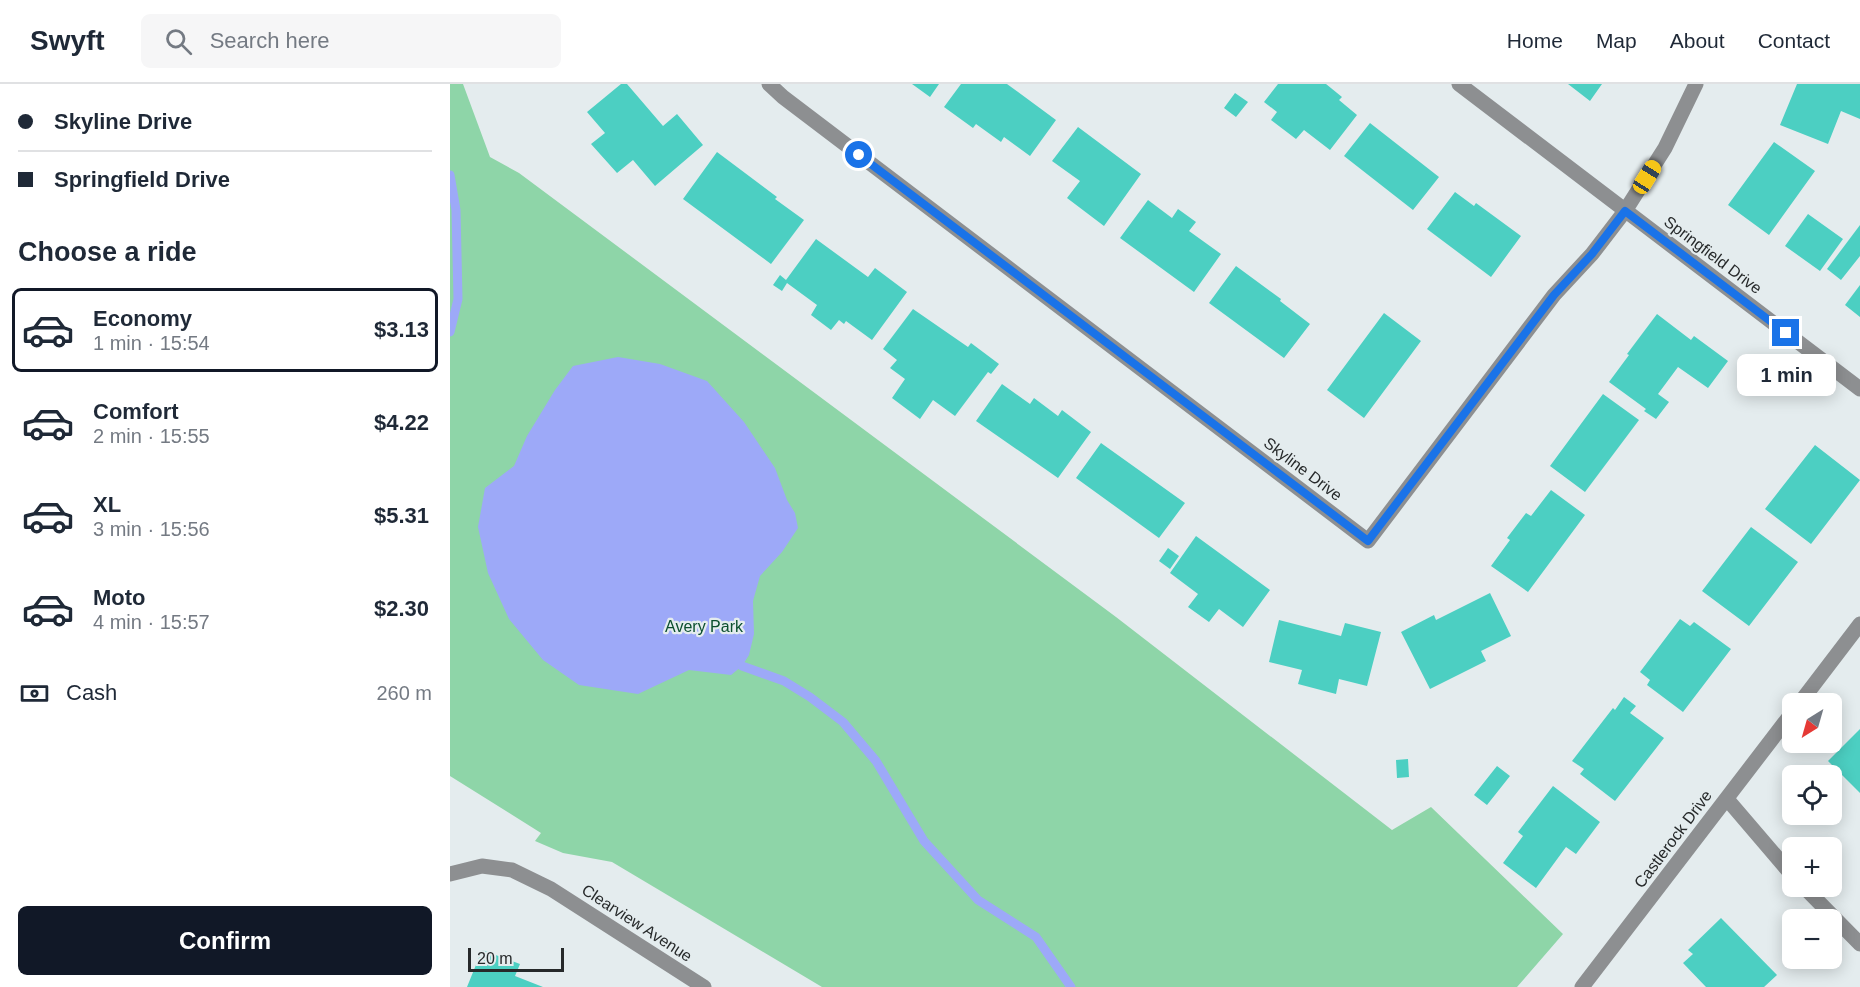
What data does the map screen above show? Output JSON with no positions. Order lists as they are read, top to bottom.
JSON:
{
  "streets": {
    "street": [
      "Springfield Drive",
      "Skyline Drive",
      "Castlerock Drive",
      "Clearview Avenue"
    ]
  },
  "crossings": [
    ["Springfield Drive", "Skyline Drive"]
  ],
  "parks": ["Avery Park"],
  "scale_bar": "20 m",
  "north": "bottom left",
  "page": {
    "header": "Swyft",
    "search": "Search here",
    "nav": [
      "Home",
      "Map",
      "About",
      "Contact"
    ],
    "banner": ["Skyline Drive", "Springfield Drive"],
    "heading": "Choose a ride",
    "list": [
      {
        "name": "Economy",
        "note": "1 min · 15:54",
        "value": "$3.13"
      },
      {
        "name": "Comfort",
        "note": "2 min · 15:55",
        "value": "$4.22"
      },
      {
        "name": "XL",
        "note": "3 min · 15:56",
        "value": "$5.31"
      },
      {
        "name": "Moto",
        "note": "4 min · 15:57",
        "value": "$2.30"
      }
    ],
    "bubble": "1 min",
    "pay": ["Cash", "260 m"],
    "map_buttons": ["+", "−"],
    "buttons": "Confirm",
    "scale": "20 m"
  }
}
